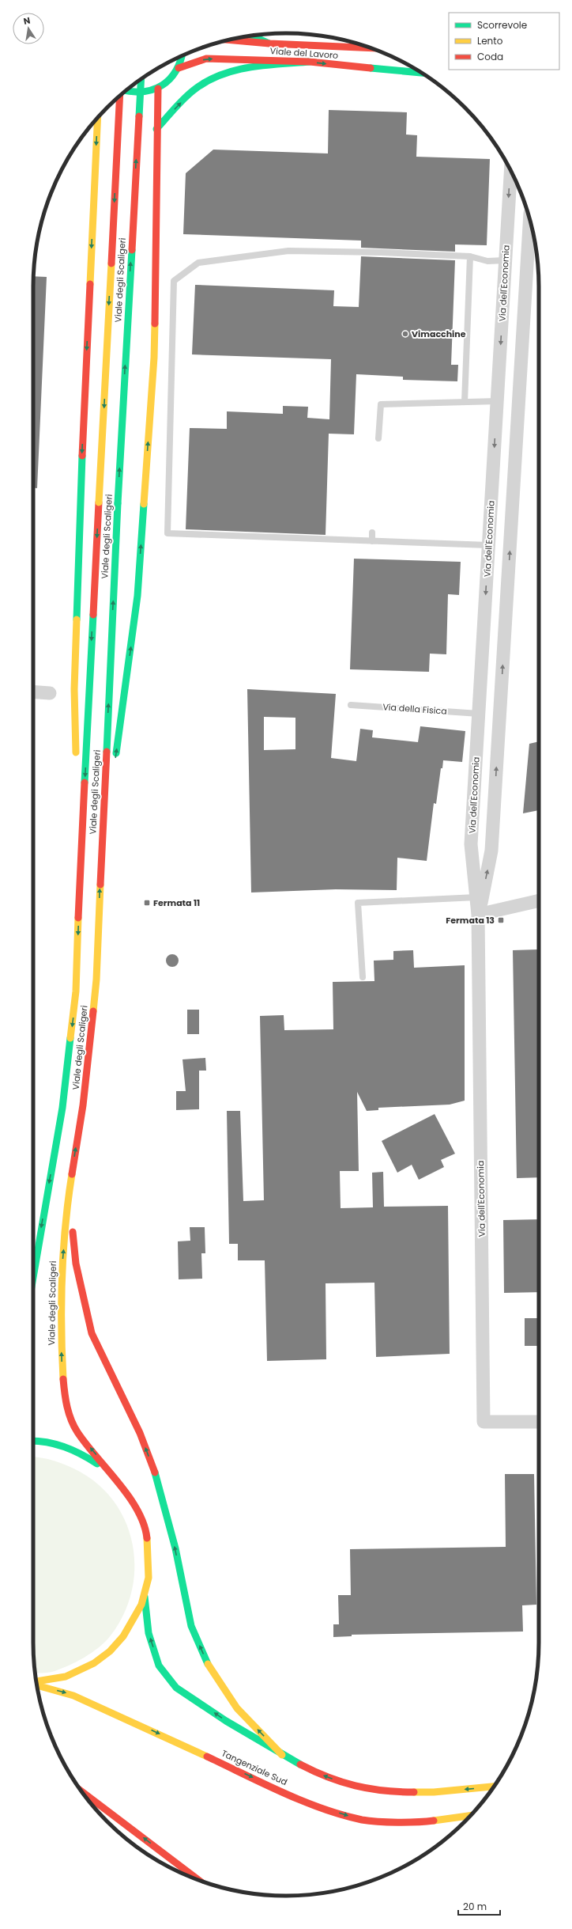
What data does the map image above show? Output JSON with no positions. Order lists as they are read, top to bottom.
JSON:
{
  "streets": {
    "main road": ["Viale del Lavoro", "Viale degli Scaligeri", "Tangenziale Sud"],
    "street": ["Via dell'Economia"],
    "lane": ["Via della Fisica"]
  },
  "crossings": [
    ["Viale del Lavoro", "Viale degli Scaligeri"],
    ["Via dell'Economia", "Via della Fisica"]
  ],
  "places": {
    "other": ["Vimacchine"],
    "transit": ["Fermata 11", "Fermata 13"]
  },
  "legend": ["Scorrevole", "Lento", "Coda"],
  "scale_bar": "20 m",
  "north": "top"
}
